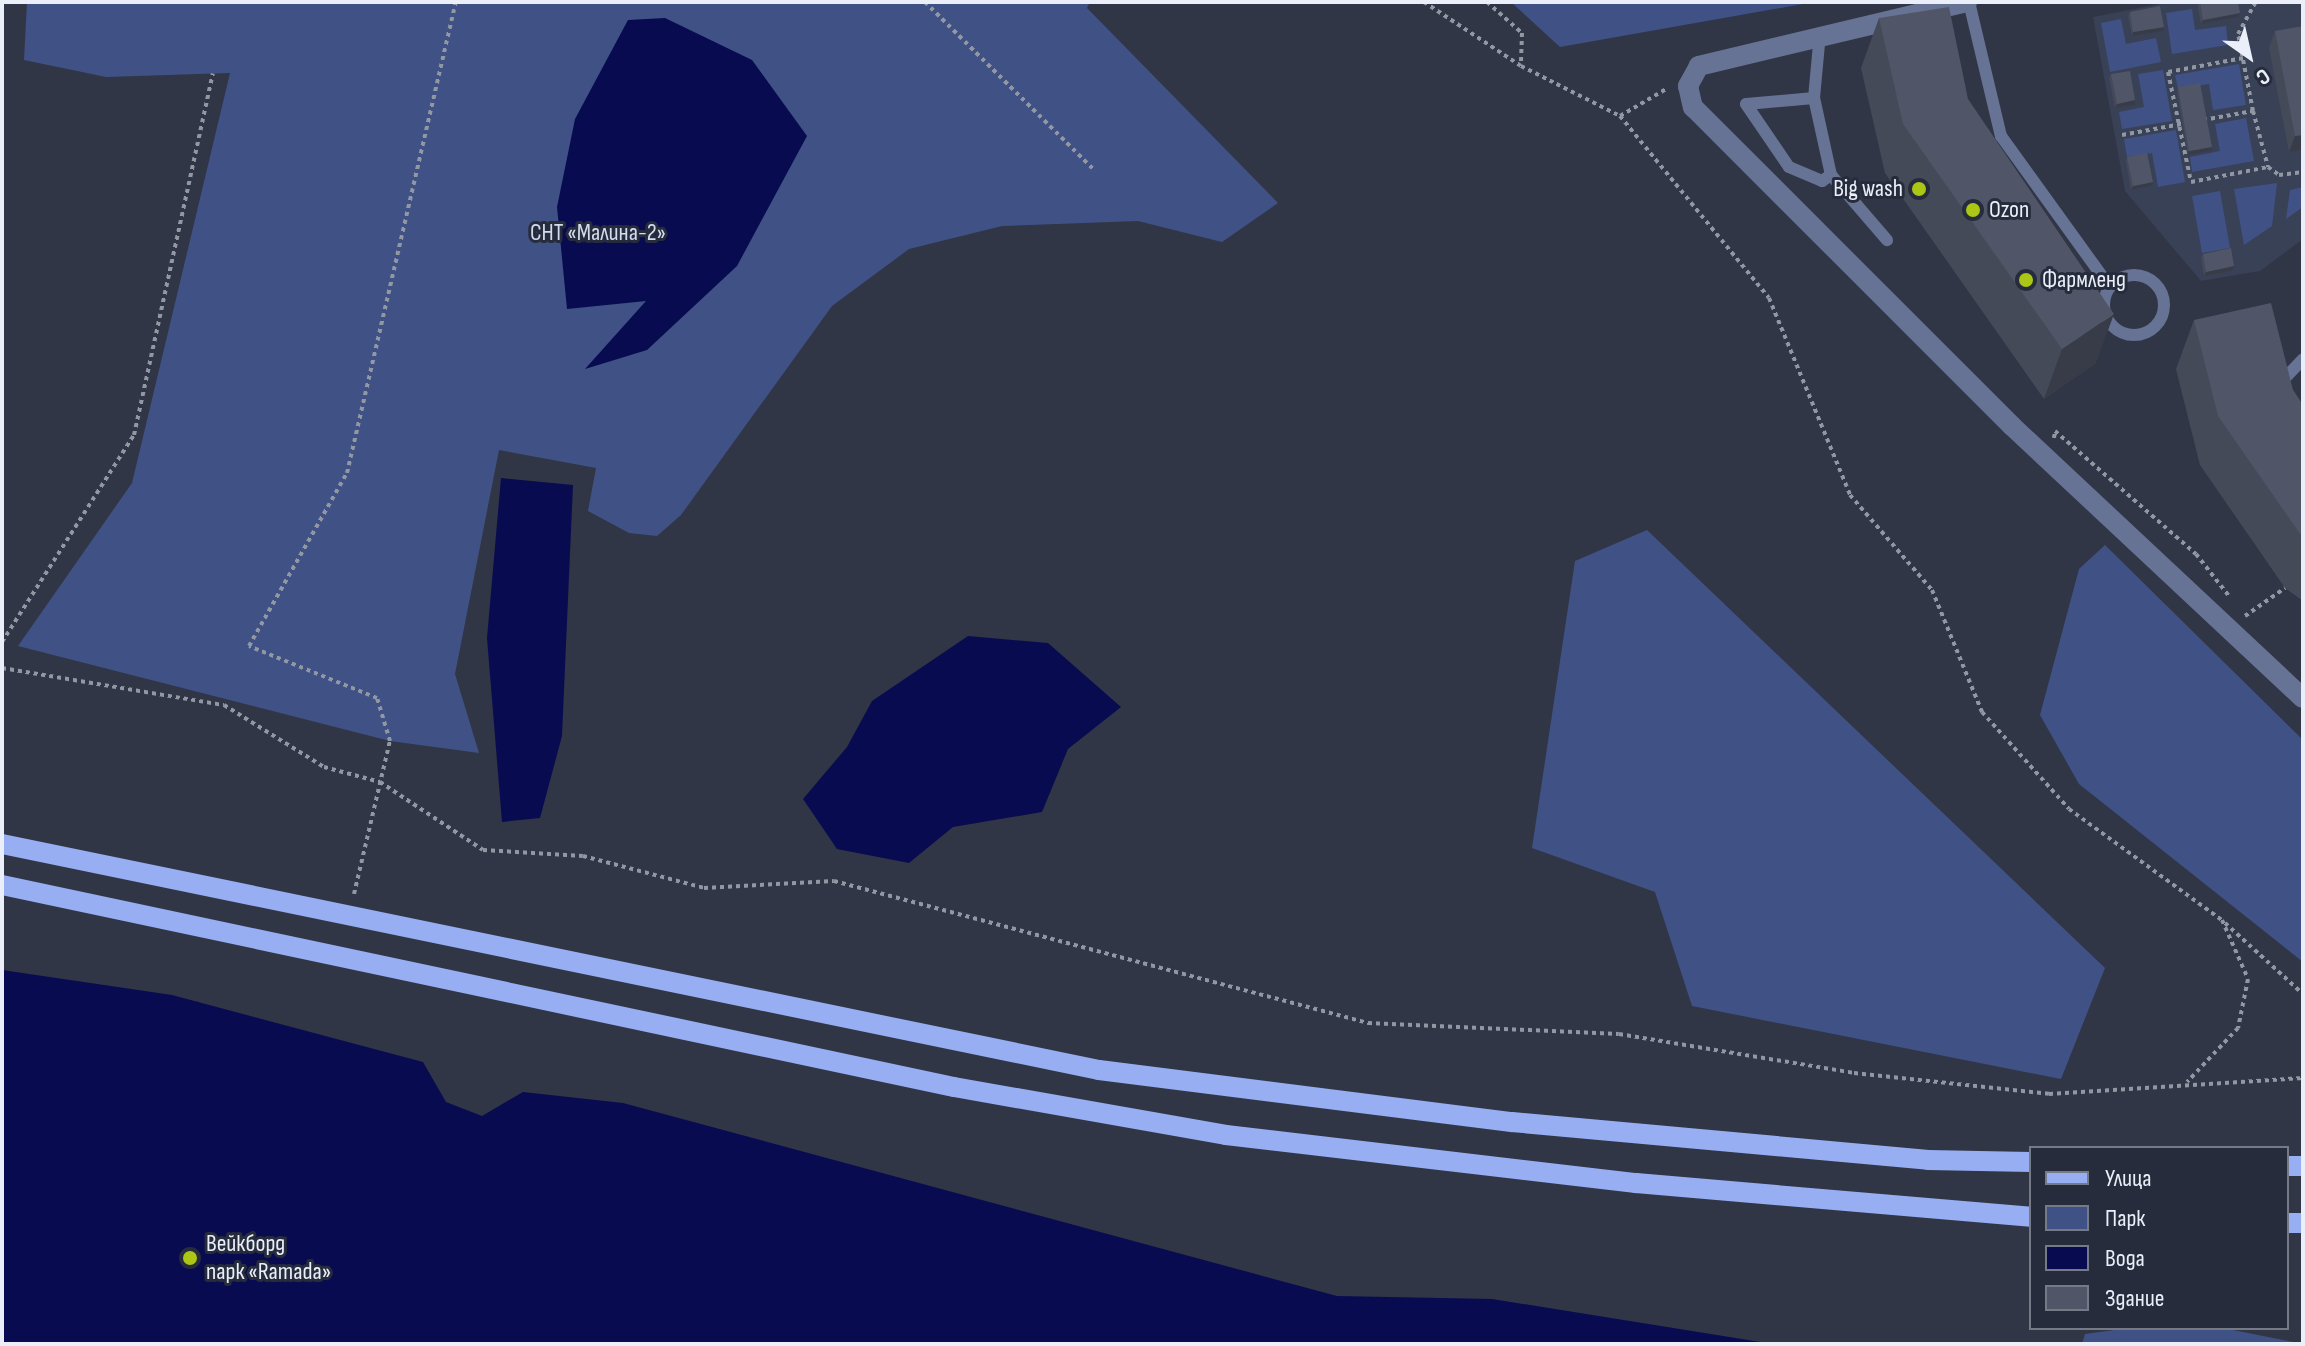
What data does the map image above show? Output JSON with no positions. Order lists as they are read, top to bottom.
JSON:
{
  "parks": ["СНТ «Малина-2»"],
  "places": [
    "Big wash",
    "Ozon",
    "Фармленд",
    "Вейкборд парк «Ramada»"
  ],
  "legend": [
    "Улица",
    "Парк",
    "Вода",
    "Здание"
  ],
  "north": "bottom right"
}
